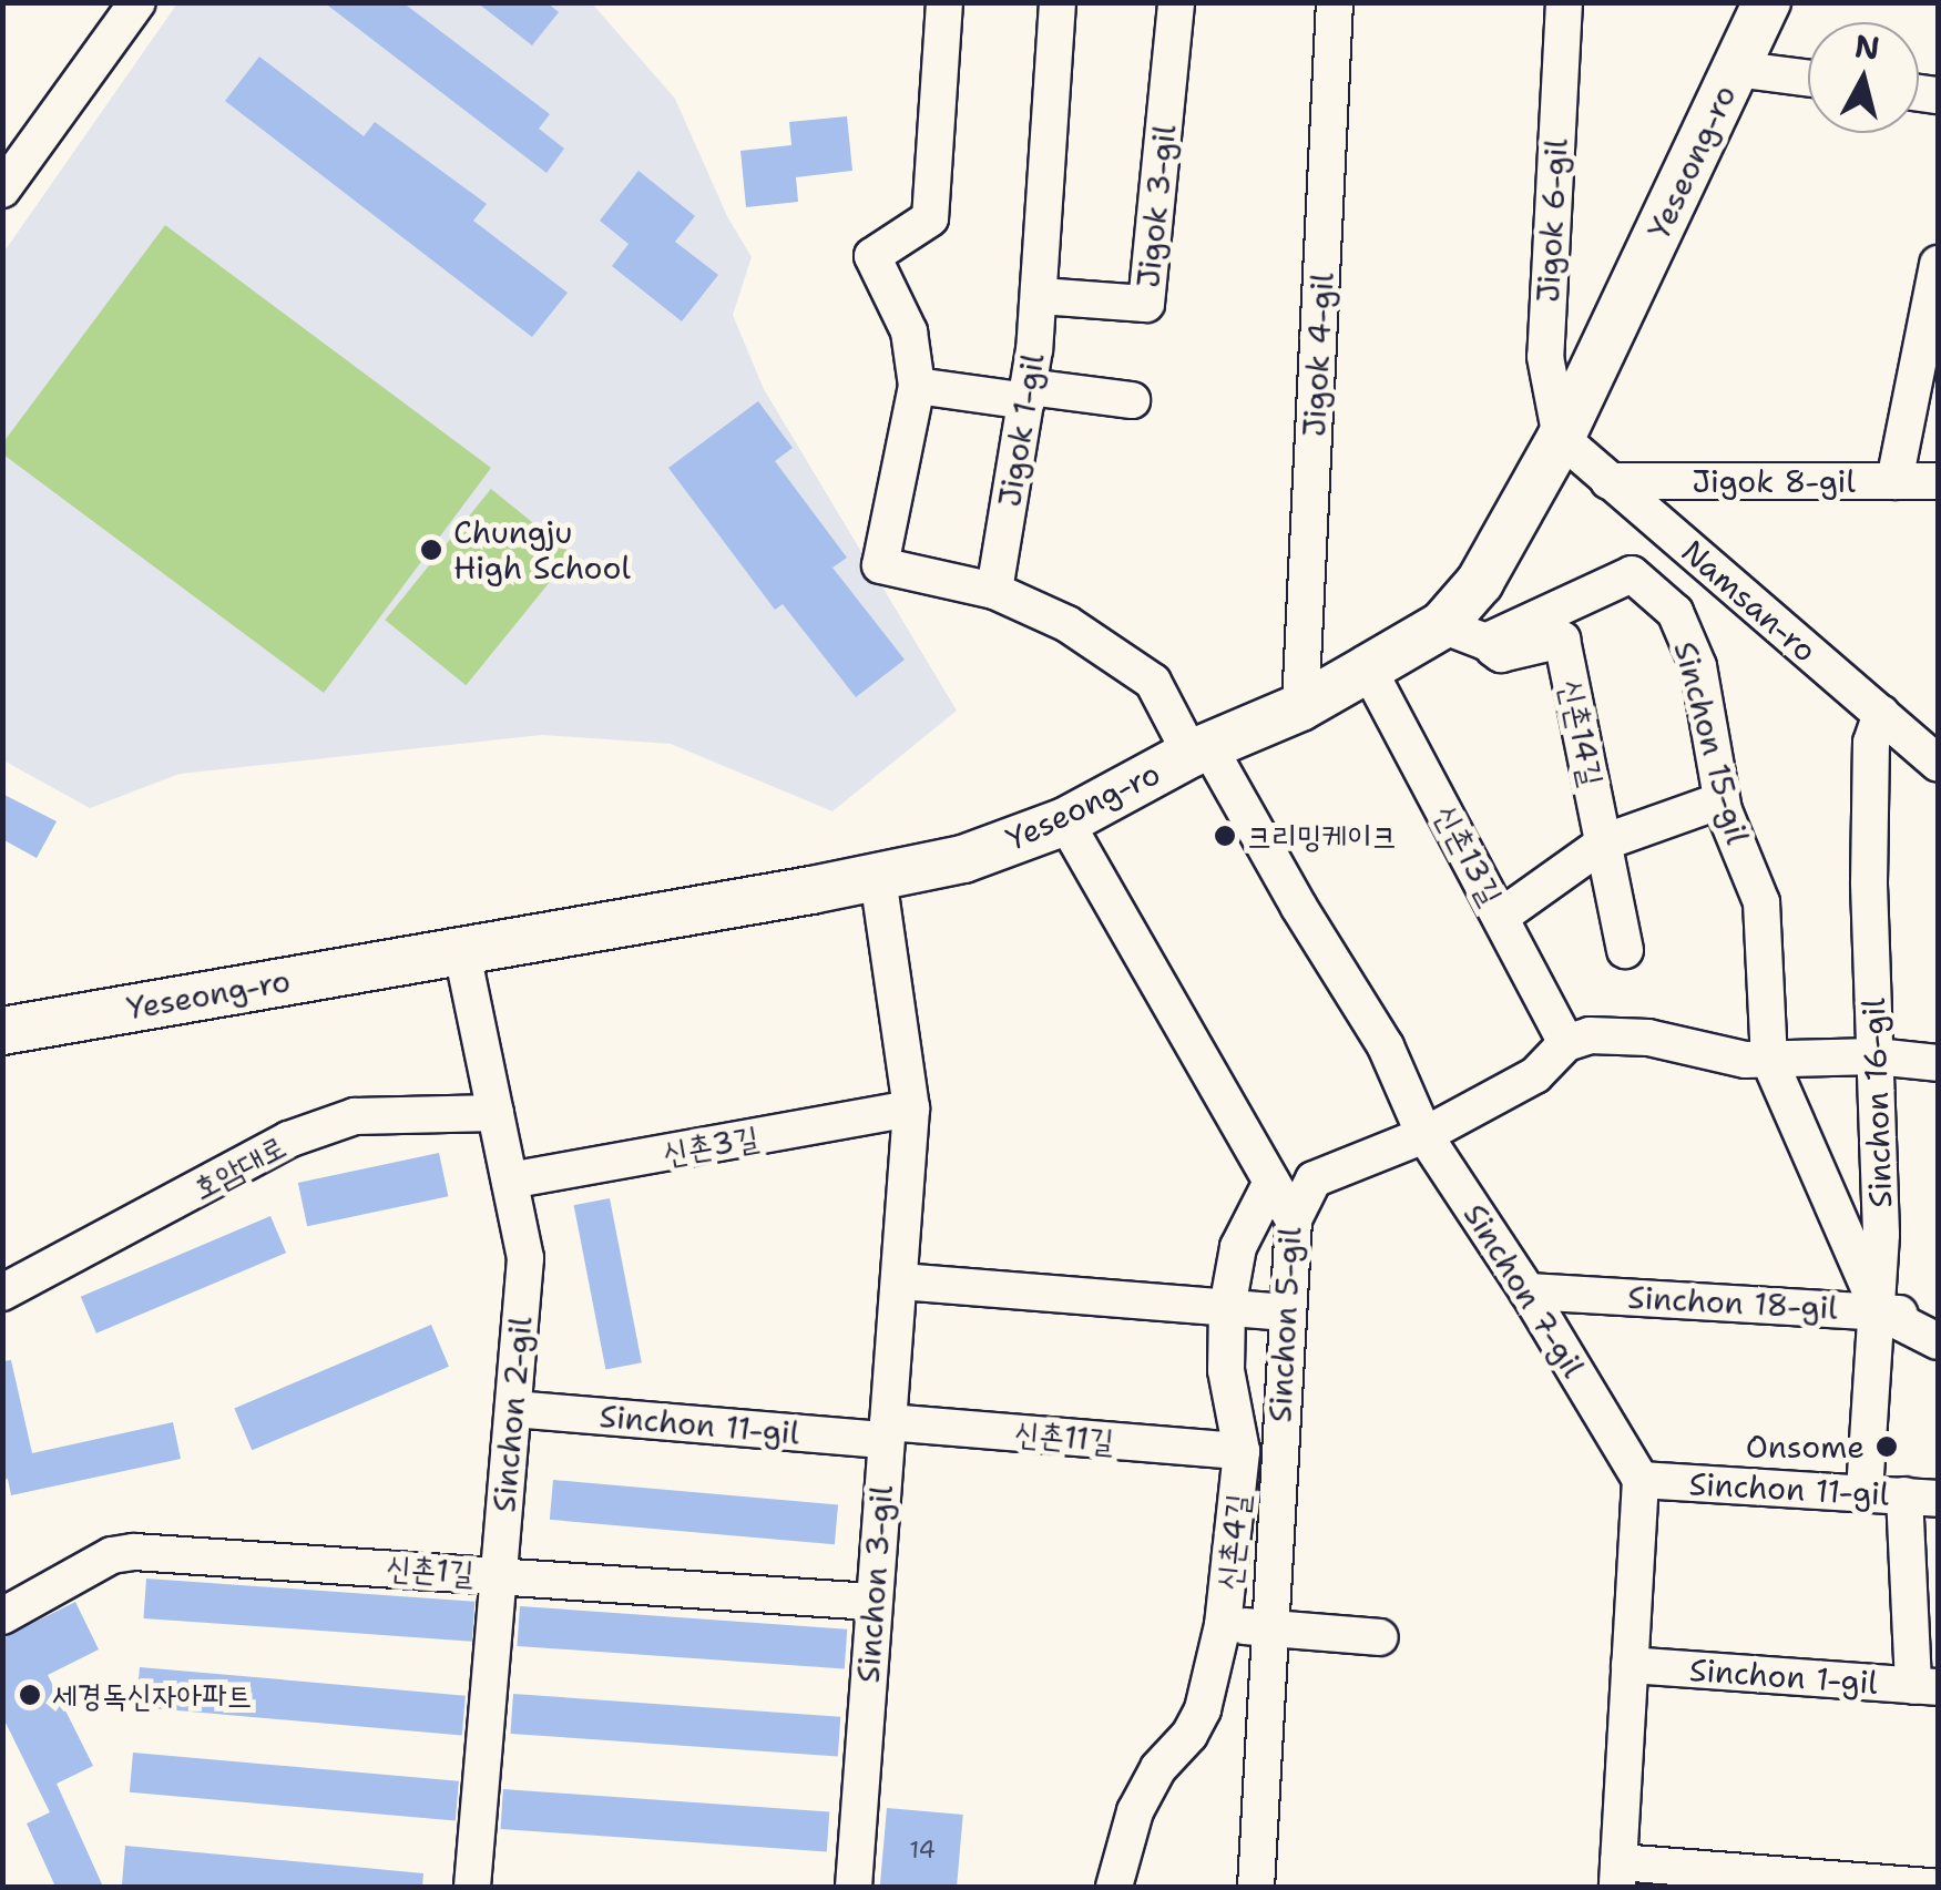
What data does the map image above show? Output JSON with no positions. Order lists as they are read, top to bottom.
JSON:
{
  "streets": {
    "main road": ["Yeseong-ro"],
    "street": [
      "Jigok 3-gil",
      "Jigok 6-gil",
      "Jigok 4-gil",
      "Jigok 1-gil",
      "Jigok 8-gil",
      "Namsan-ro",
      "신촌14길",
      "Sinchon 15-gil",
      "신촌13길",
      "Sinchon 16-gil",
      "신촌3길",
      "호암대로",
      "Sinchon 7-gil",
      "Sinchon 18-gil",
      "Sinchon 5-gil",
      "Sinchon 2-gil",
      "Sinchon 11-gil",
      "신촌11길",
      "신촌4길",
      "신촌1길",
      "Sinchon 3-gil",
      "Sinchon 1-gil"
    ]
  },
  "crossings": [
    ["Yeseong-ro", "Jigok 6-gil"],
    ["Yeseong-ro", "Jigok 4-gil"],
    ["Yeseong-ro", "Namsan-ro"],
    ["Yeseong-ro", "신촌14길"],
    ["Yeseong-ro", "Sinchon 15-gil"],
    ["Yeseong-ro", "신촌13길"],
    ["Yeseong-ro", "Sinchon 7-gil"],
    ["Yeseong-ro", "Sinchon 5-gil"],
    ["Yeseong-ro", "Sinchon 2-gil"],
    ["Yeseong-ro", "Sinchon 3-gil"],
    ["Jigok 3-gil", "Jigok 1-gil"],
    ["Jigok 6-gil", "Namsan-ro"],
    ["Jigok 8-gil", "Namsan-ro"],
    ["Namsan-ro", "Sinchon 16-gil"],
    ["신촌14길", "Sinchon 15-gil"],
    ["Sinchon 15-gil", "Sinchon 16-gil"],
    ["Sinchon 15-gil", "Sinchon 18-gil"],
    ["Sinchon 16-gil", "Sinchon 18-gil"],
    ["Sinchon 16-gil", "Sinchon 11-gil"],
    ["신촌3길", "Sinchon 2-gil"],
    ["신촌3길", "Sinchon 3-gil"],
    ["호암대로", "Sinchon 2-gil"],
    ["Sinchon 7-gil", "Sinchon 18-gil"],
    ["Sinchon 7-gil", "Sinchon 11-gil"],
    ["Sinchon 5-gil", "신촌4길"],
    ["Sinchon 2-gil", "Sinchon 11-gil"],
    ["Sinchon 2-gil", "신촌1길"],
    ["Sinchon 11-gil", "신촌11길"],
    ["Sinchon 11-gil", "Sinchon 3-gil"],
    ["신촌11길", "신촌4길"],
    ["신촌11길", "Sinchon 3-gil"],
    ["신촌1길", "Sinchon 3-gil"]
  ],
  "places": [
    "Chungju High School",
    "크리밍케이크",
    "Onsome",
    "세경독신자아파트"
  ],
  "house_numbers": ["14"],
  "north": "top"
}
